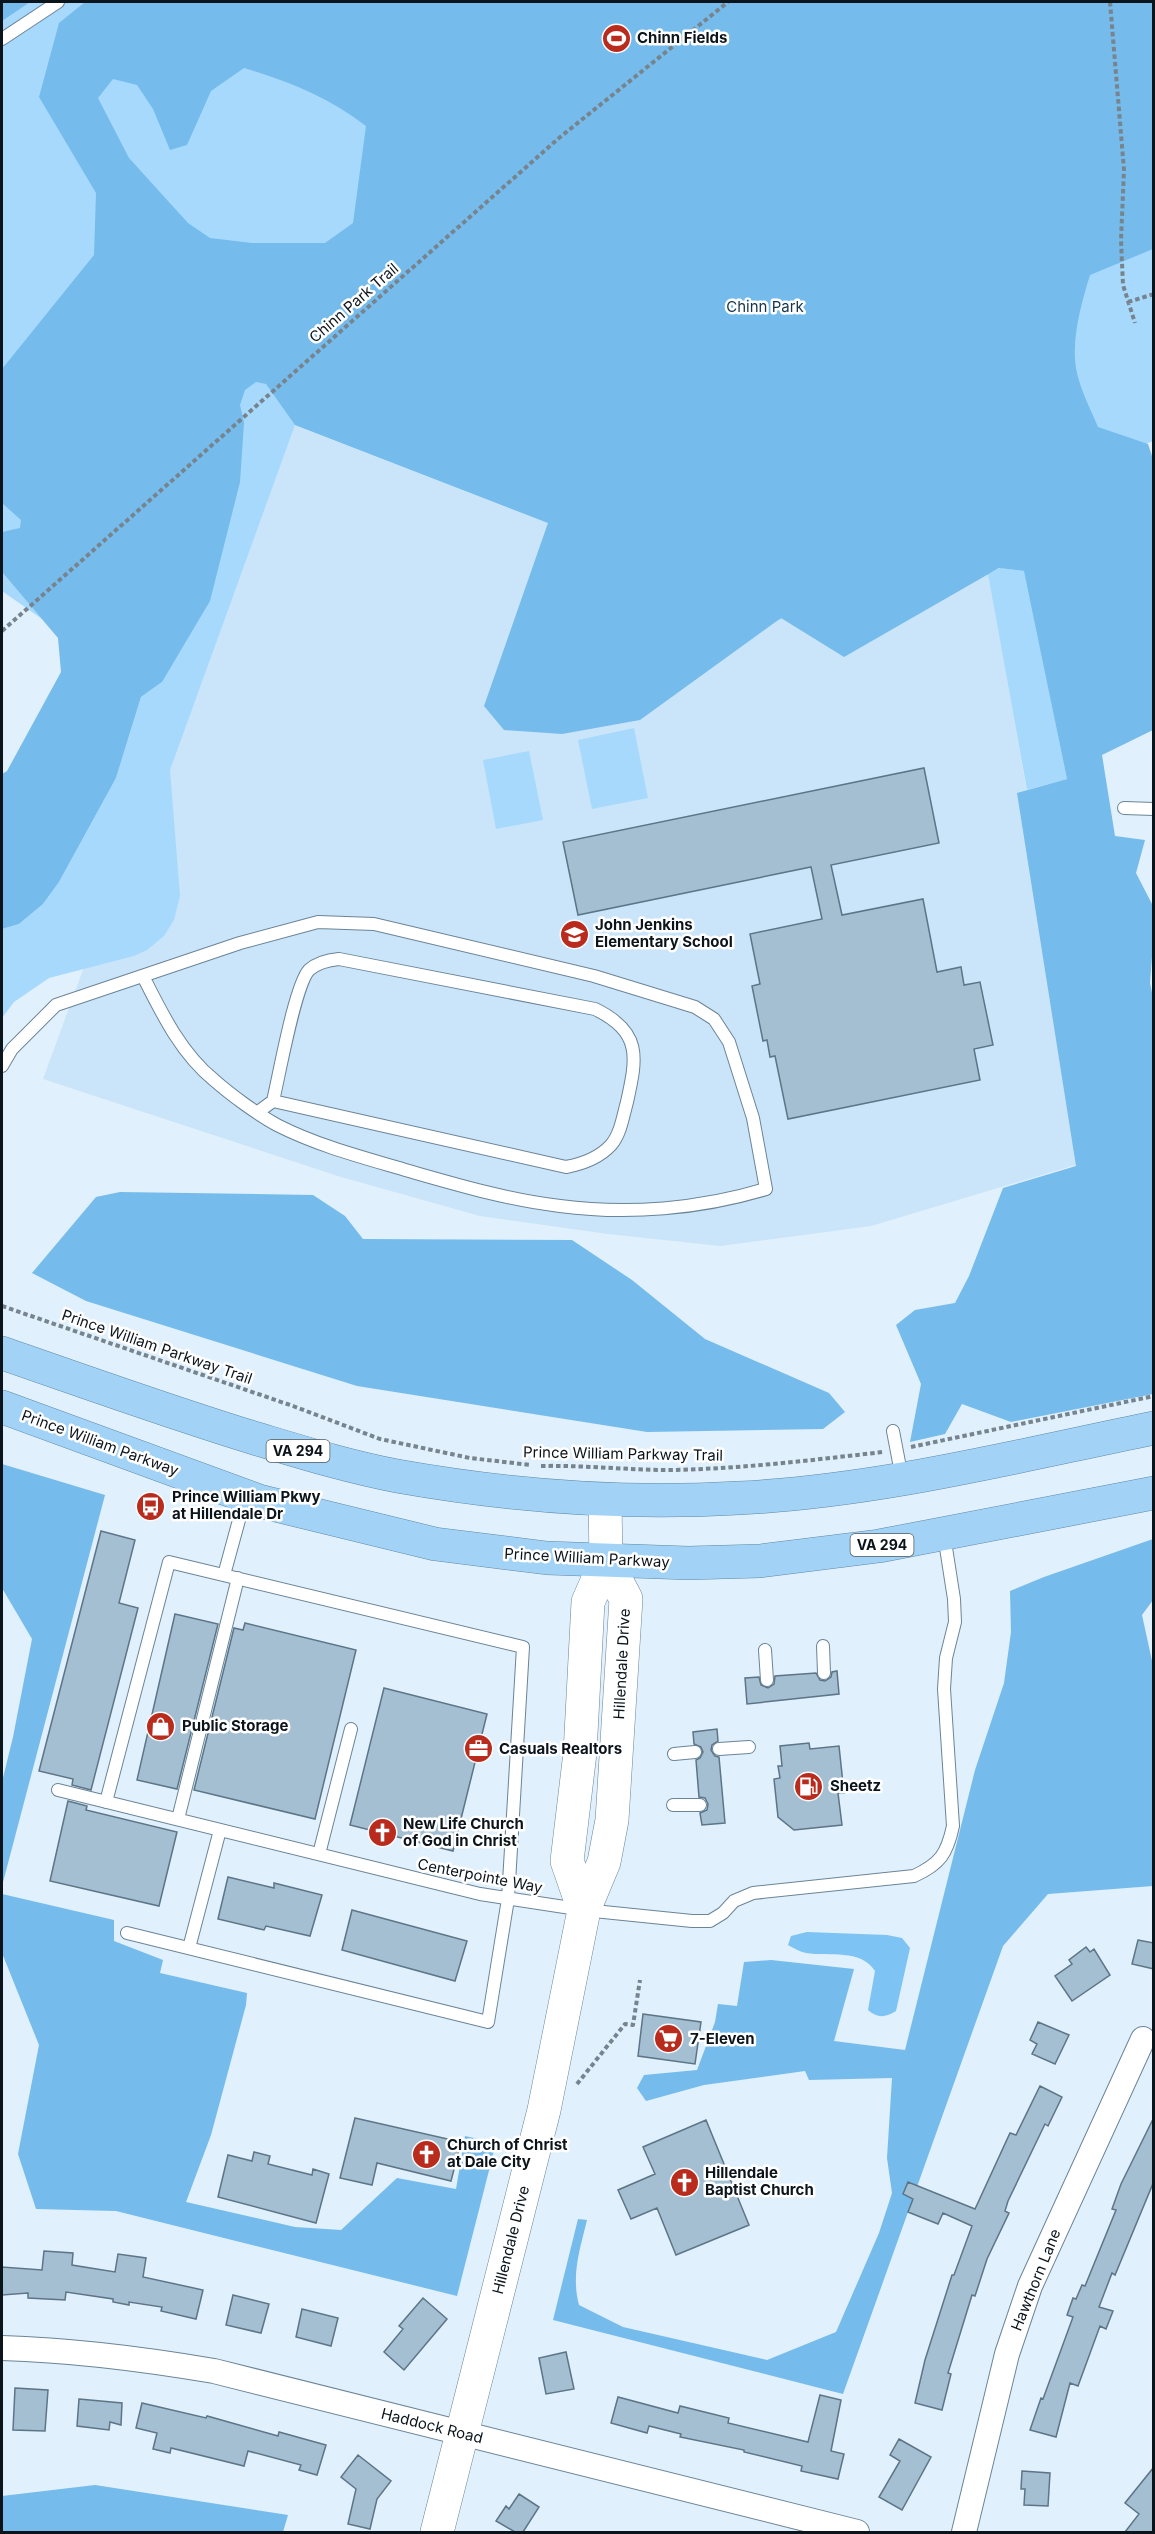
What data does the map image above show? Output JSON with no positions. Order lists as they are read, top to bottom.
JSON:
{
  "streets": {
    "highway": ["Prince William Parkway", "VA 294"],
    "main road": ["Hillendale Drive"],
    "street": ["Hawthorn Lane", "Haddock Road"],
    "lane": ["Centerpointe Way"],
    "path": ["Chinn Park Trail", "Prince William Parkway Trail"]
  },
  "crossings": [
    ["Prince William Parkway Trail", "VA 294"],
    ["Prince William Parkway", "Centerpointe Way"],
    ["Hillendale Drive", "Centerpointe Way"],
    ["Hillendale Drive", "Haddock Road"]
  ],
  "parks": ["Chinn Park"],
  "places": {
    "sports": ["Chinn Fields"],
    "school or university": ["John Jenkins Elementary School"],
    "bus stop": ["Prince William Pkwy at Hillendale Dr"],
    "shop": ["Public Storage"],
    "office": ["Casuals Realtors"],
    "fuel station": ["Sheetz"],
    "church": ["New Life Church of God in Christ", "Church of Christ at Dale City", "Hillendale Baptist Church"],
    "supermarket": ["7-Eleven"]
  }
}
